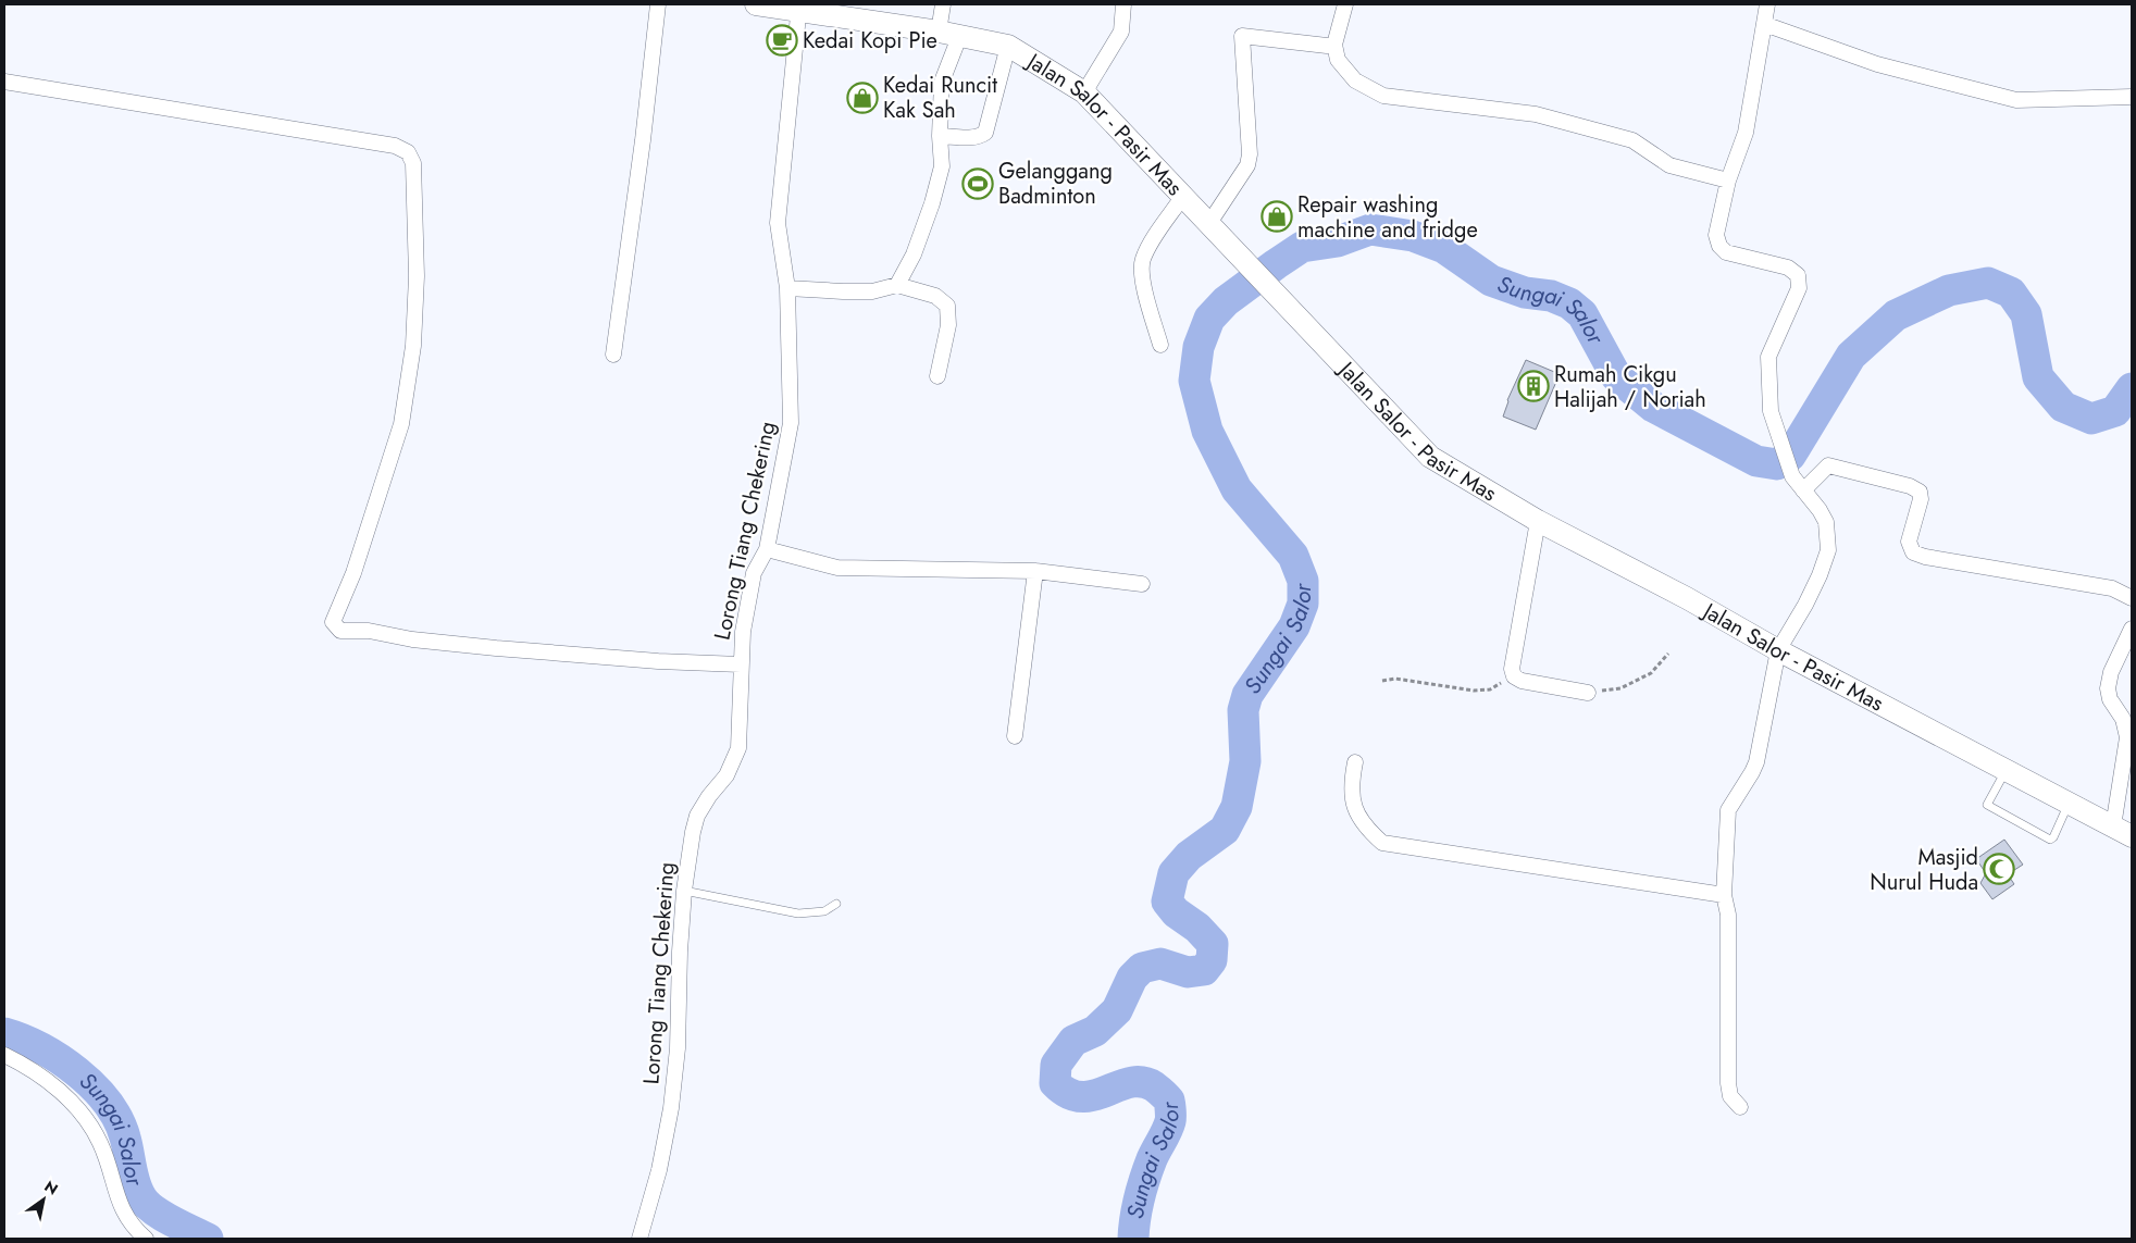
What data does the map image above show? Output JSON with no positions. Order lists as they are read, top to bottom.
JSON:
{
  "streets": {
    "main road": ["Jalan Salor - Pasir Mas"],
    "street": ["Lorong Tiang Chekering"]
  },
  "crossings": [
    ["Jalan Salor - Pasir Mas", "Lorong Tiang Chekering"]
  ],
  "water": ["Sungai Salor"],
  "places": {
    "cafe": ["Kedai Kopi Pie"],
    "shop": ["Kedai Runcit Kak Sah", "Repair washing machine and fridge"],
    "sports": ["Gelanggang Badminton"],
    "building": ["Rumah Cikgu Halijah / Noriah"],
    "mosque": ["Masjid Nurul Huda"]
  },
  "north": "top right"
}
